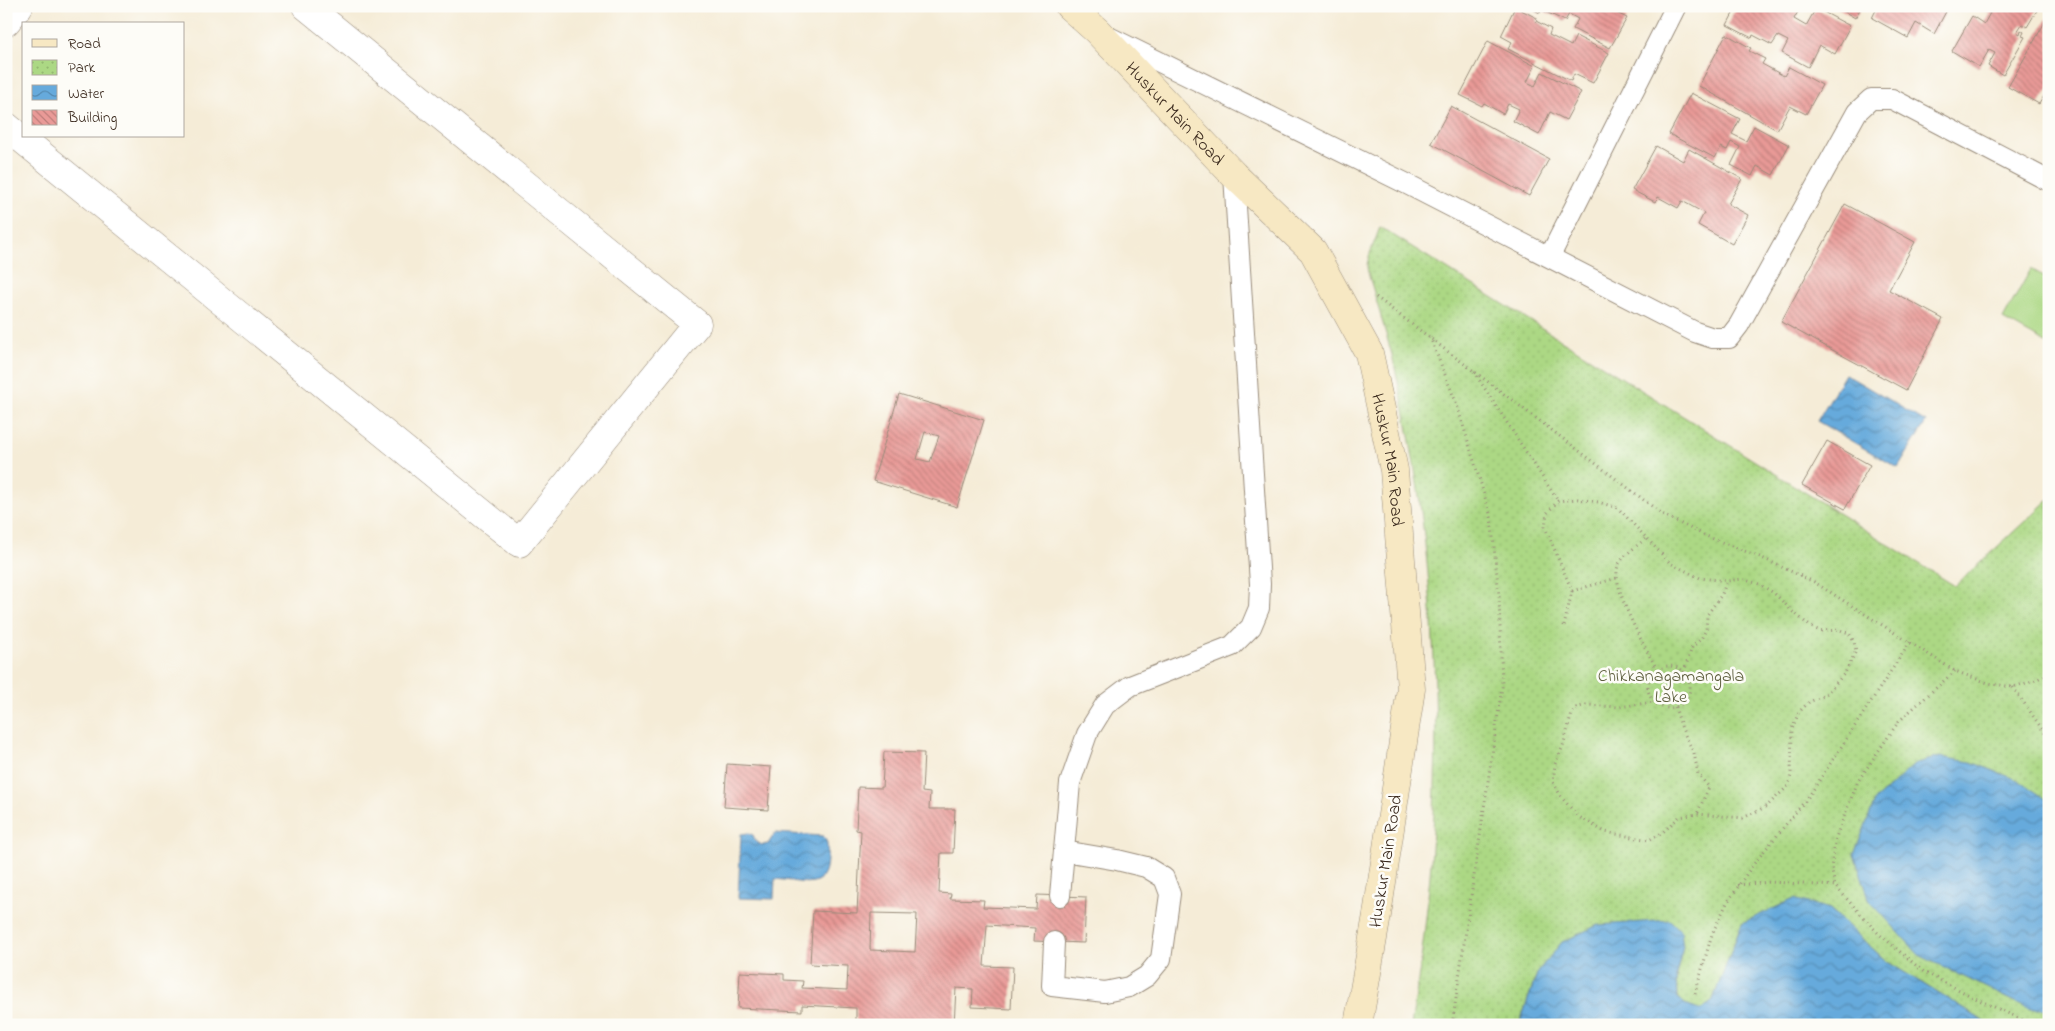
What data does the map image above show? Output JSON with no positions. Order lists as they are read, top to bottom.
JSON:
{
  "streets": {
    "main road": ["Huskur Main Road"]
  },
  "parks": ["Chikkanagamangala Lake"],
  "legend": [
    "Road",
    "Park",
    "Water",
    "Building"
  ]
}
